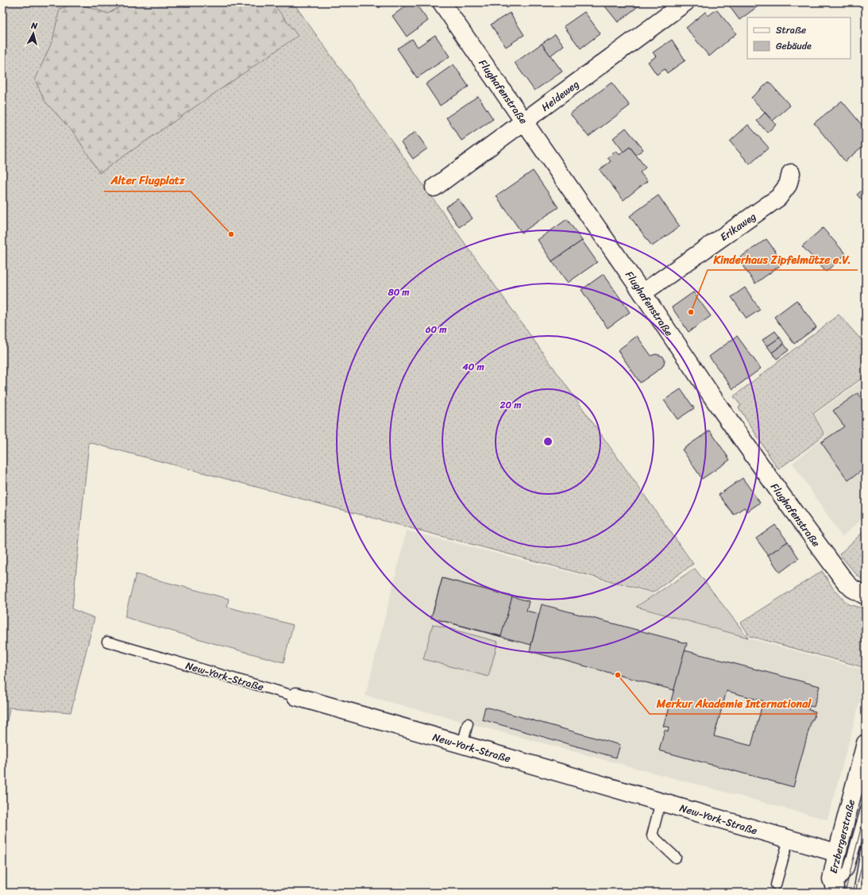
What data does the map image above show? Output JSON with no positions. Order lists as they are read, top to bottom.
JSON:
{
  "streets": {
    "street": [
      "Flughafenstraße",
      "Heideweg",
      "Erikaweg",
      "New-York-Straße",
      "Erzbergerstraße"
    ]
  },
  "crossings": [
    ["Flughafenstraße", "Heideweg"],
    ["Flughafenstraße", "Erikaweg"],
    ["New-York-Straße", "Erzbergerstraße"]
  ],
  "places": ["Alter Flugplatz", "Kinderhaus Zipfelmütze e.V.", "Merkur Akademie International"],
  "legend": ["Straße", "Gebäude"],
  "north": "top",
  "rings": [
    "80 m",
    "60 m",
    "40 m",
    "20 m"
  ]
}
